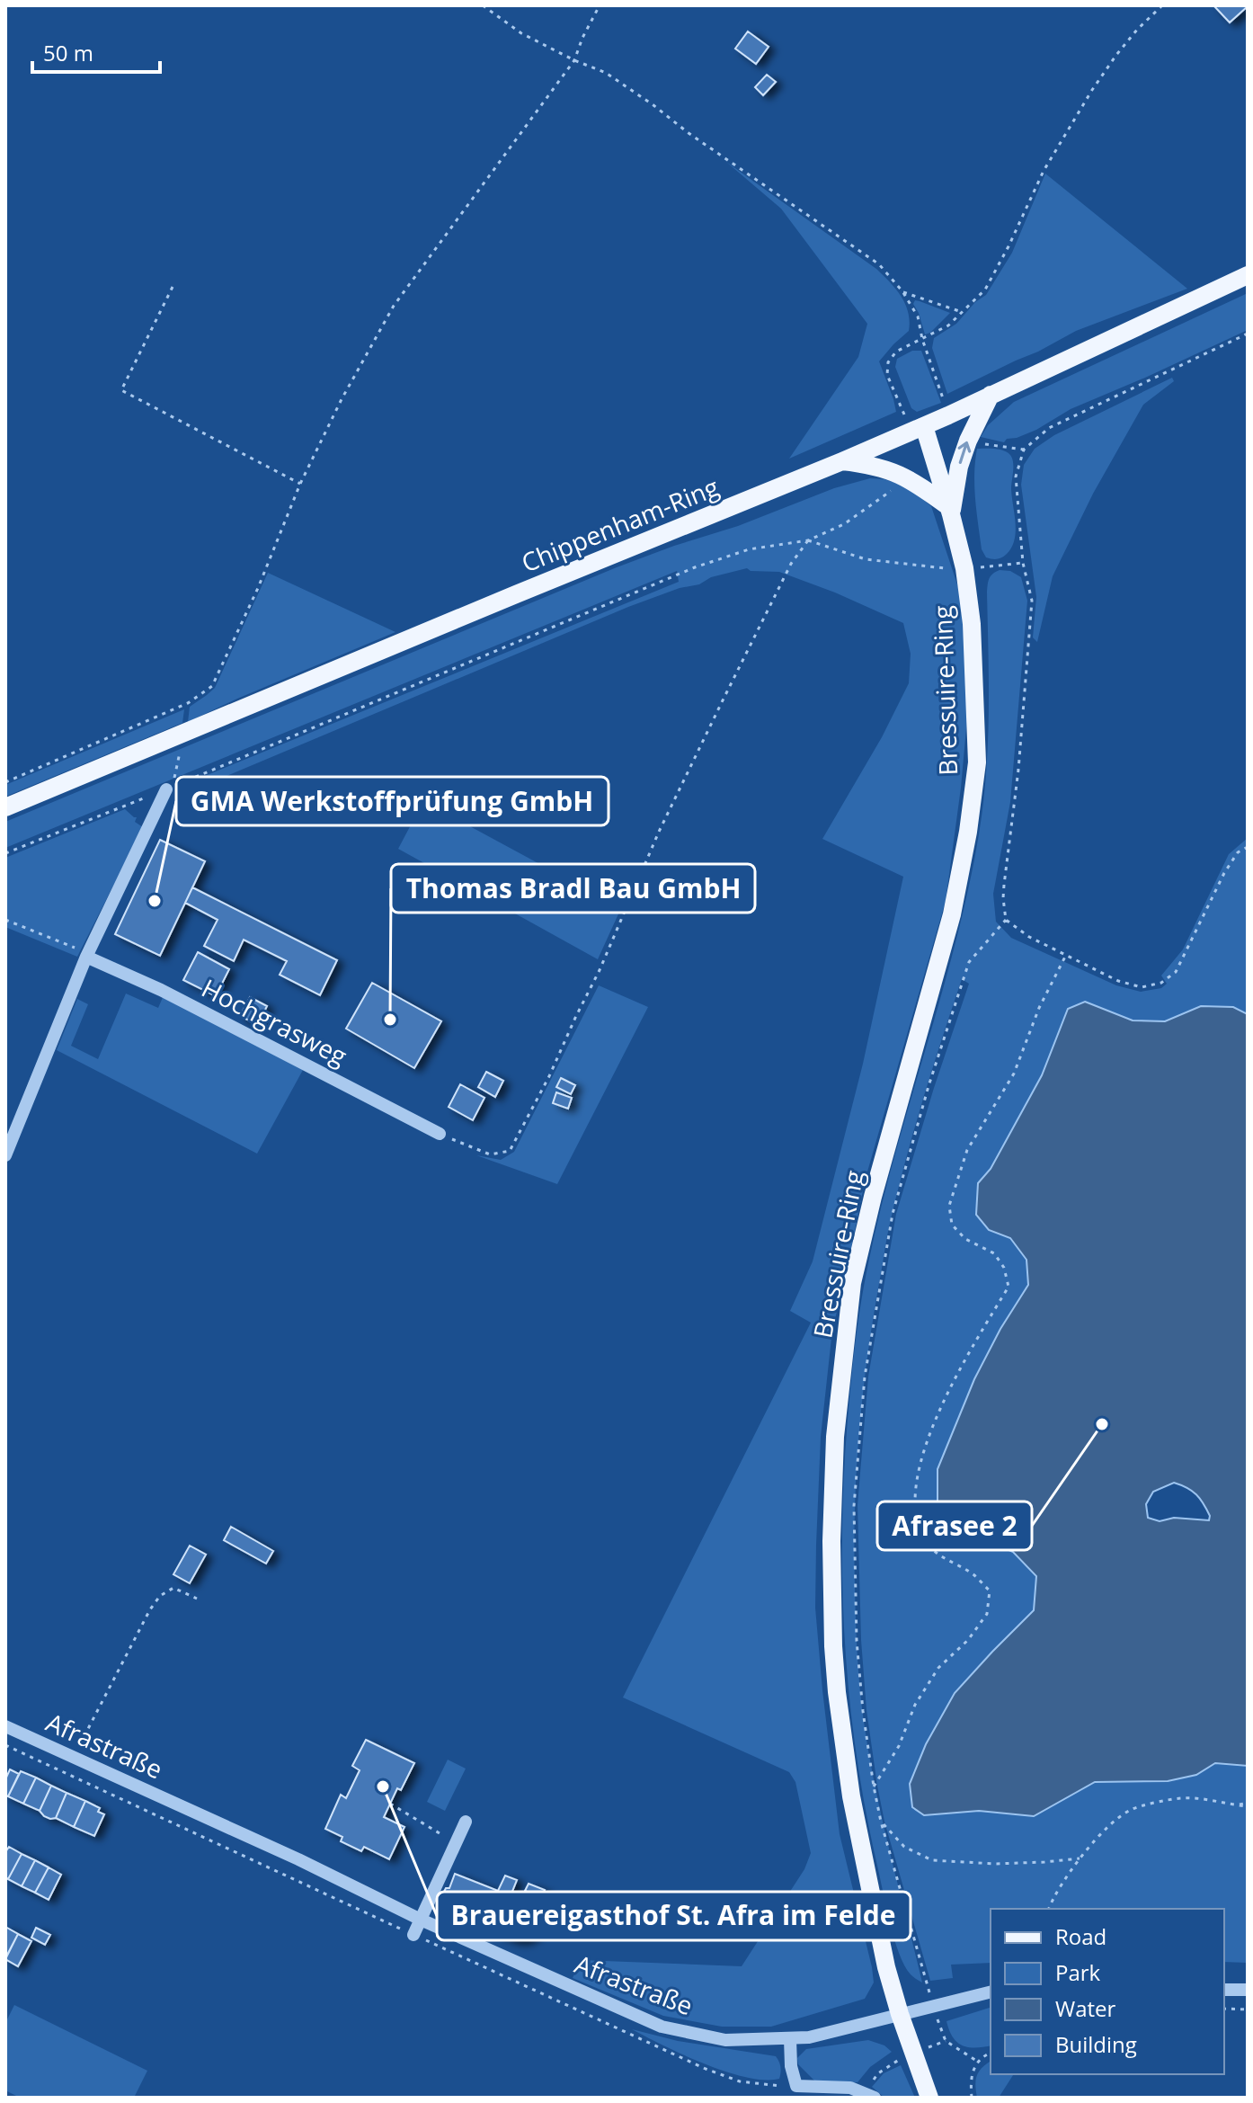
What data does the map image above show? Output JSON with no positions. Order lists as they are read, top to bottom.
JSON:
{
  "streets": {
    "main road": ["Chippenham-Ring", "Bressuire-Ring"],
    "street": ["Hochgrasweg", "Afrastraße"]
  },
  "crossings": [
    ["Chippenham-Ring", "Bressuire-Ring"],
    ["Bressuire-Ring", "Afrastraße"]
  ],
  "places": [
    "GMA Werkstoffprüfung GmbH",
    "Thomas Bradl Bau GmbH",
    "Afrasee 2",
    "Brauereigasthof St. Afra im Felde"
  ],
  "legend": [
    "Road",
    "Park",
    "Water",
    "Building"
  ],
  "scale_bar": "50 m"
}
